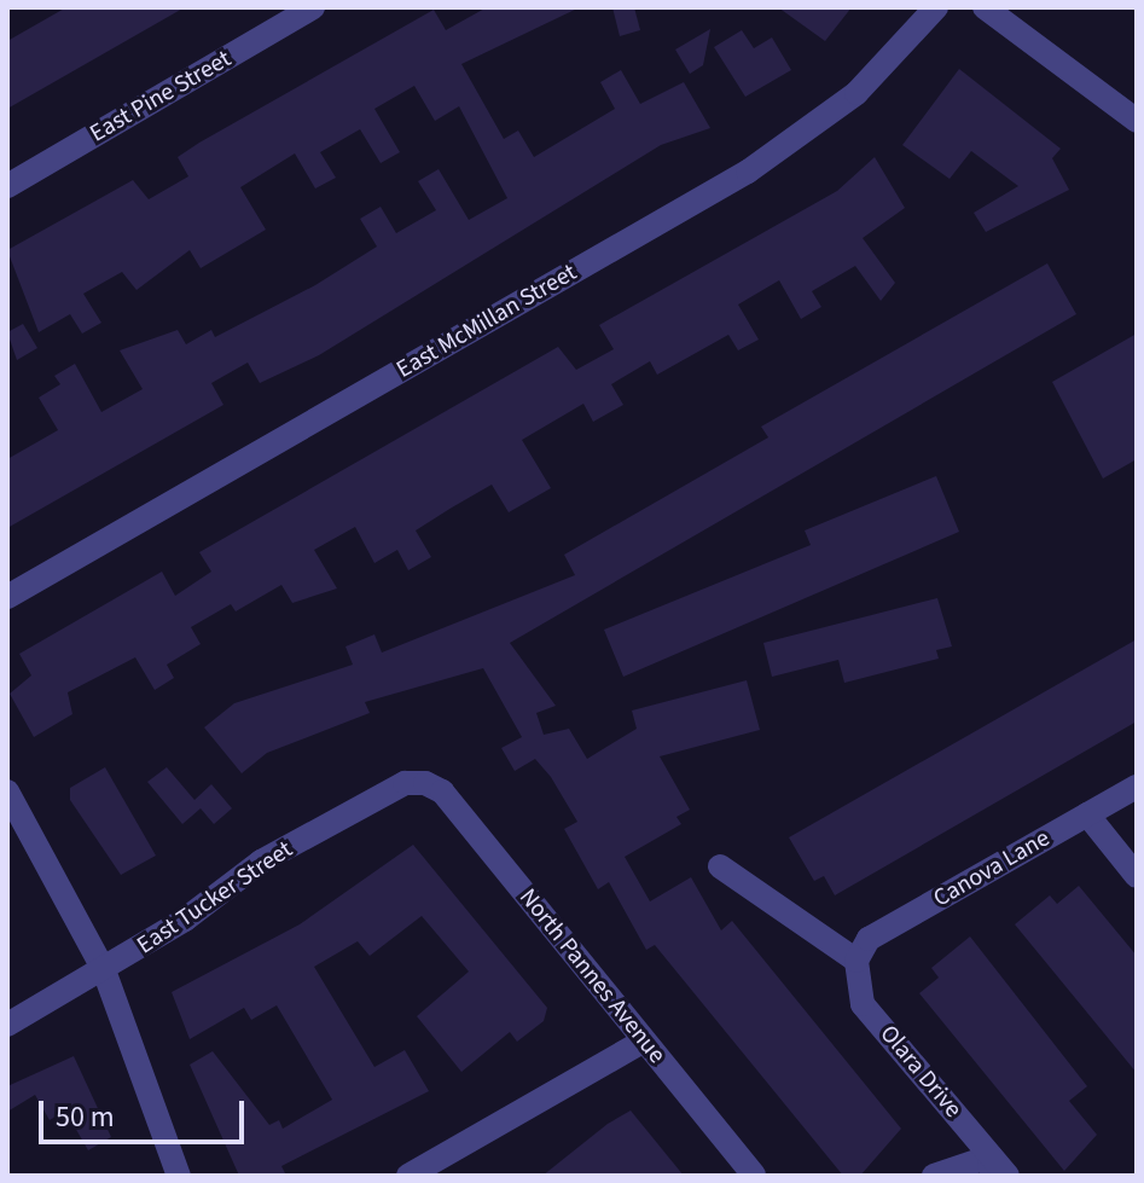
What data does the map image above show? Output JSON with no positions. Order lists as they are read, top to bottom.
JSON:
{
  "streets": {
    "street": [
      "East Pine Street",
      "East McMillan Street",
      "Canova Lane",
      "East Tucker Street",
      "North Pannes Avenue",
      "Olara Drive"
    ]
  },
  "crossings": [
    ["Canova Lane", "Olara Drive"],
    ["East Tucker Street", "North Pannes Avenue"]
  ],
  "scale_bar": "50 m"
}
